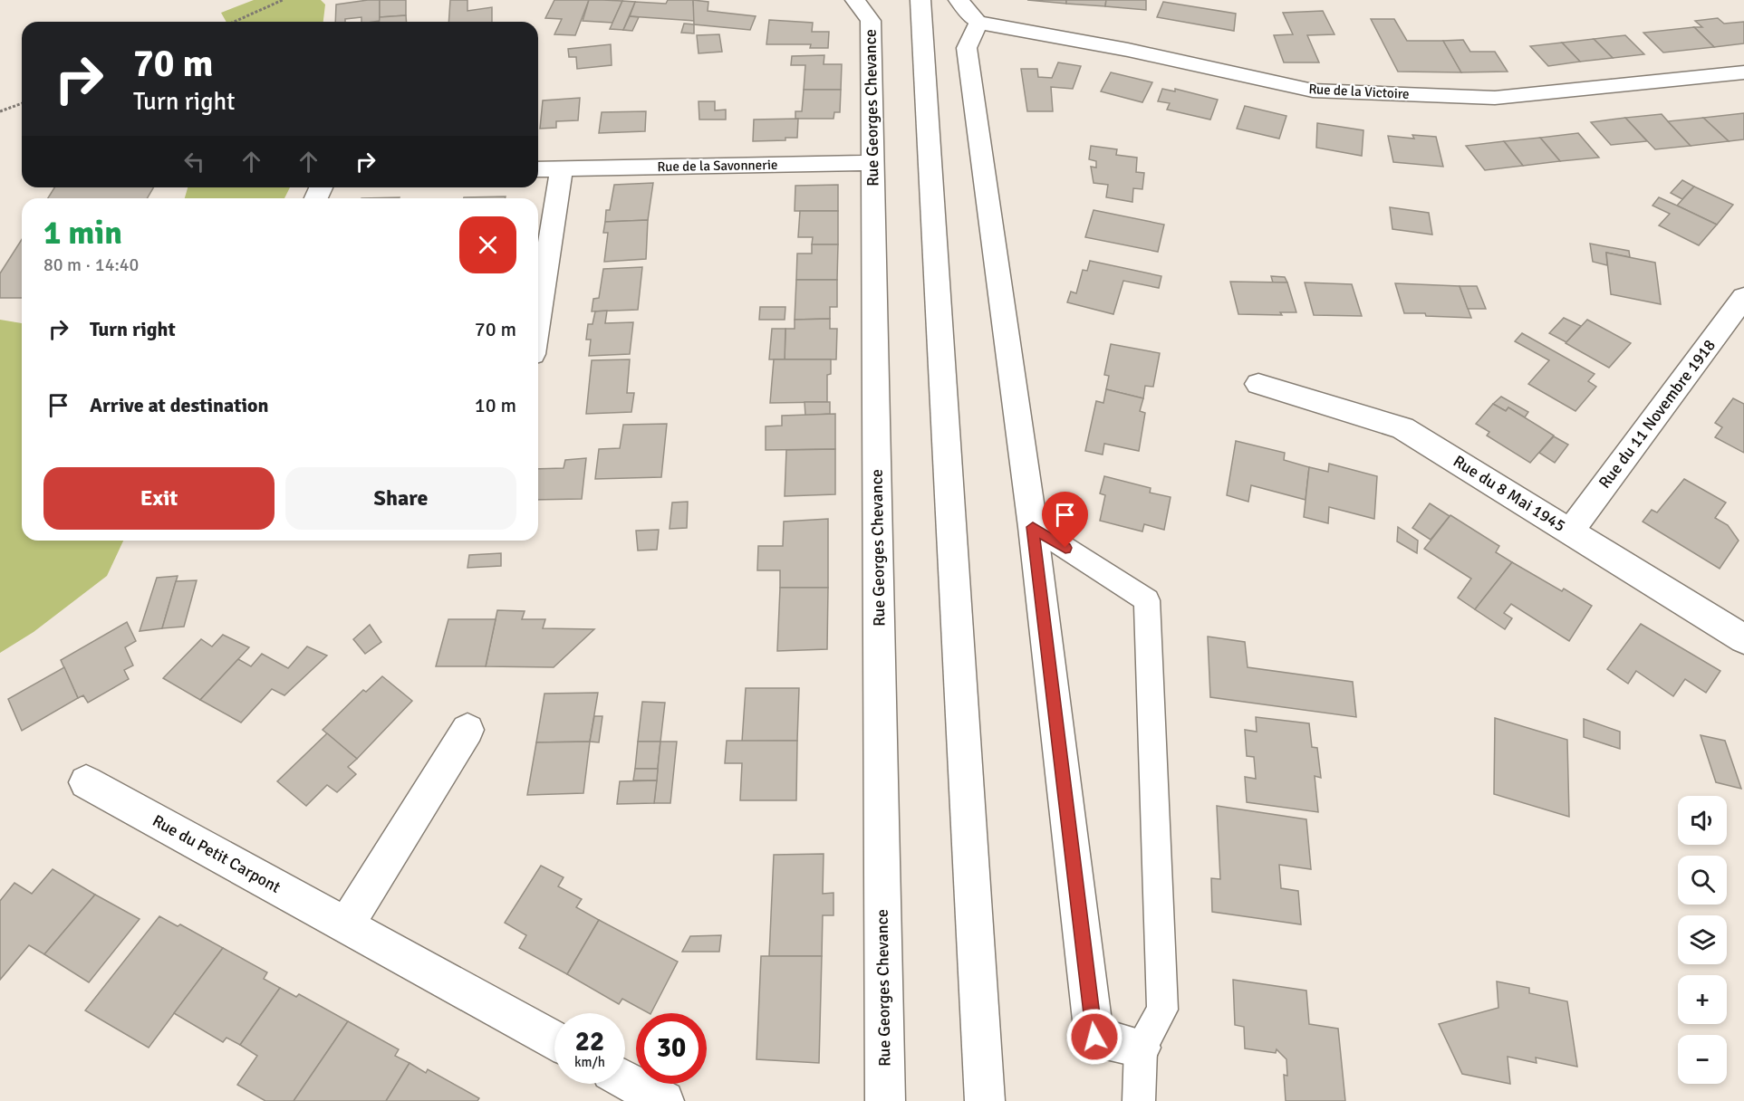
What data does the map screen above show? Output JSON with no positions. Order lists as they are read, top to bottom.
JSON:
{
  "streets": {
    "street": [
      "Rue de la Victoire",
      "Rue Georges Chevance",
      "Rue de la Savonnerie",
      "Rue du 11 Novembre 1918",
      "Rue du 8 Mai 1945",
      "Rue du Petit Carpont"
    ]
  },
  "crossings": [
    ["Rue Georges Chevance", "Rue de la Savonnerie"],
    ["Rue du 11 Novembre 1918", "Rue du 8 Mai 1945"]
  ],
  "page": {
    "turn": ["70 m", "Turn right"],
    "heading": ["1 min", "80 m · 14:40"],
    "list": [
      {
        "name": "Turn right",
        "value": "70 m"
      },
      {
        "name": "Arrive at destination",
        "value": "10 m"
      }
    ],
    "buttons": ["Exit", "Share"],
    "map_buttons": ["+", "−"],
    "speed": "22 km/h",
    "limit": "30"
  }
}
